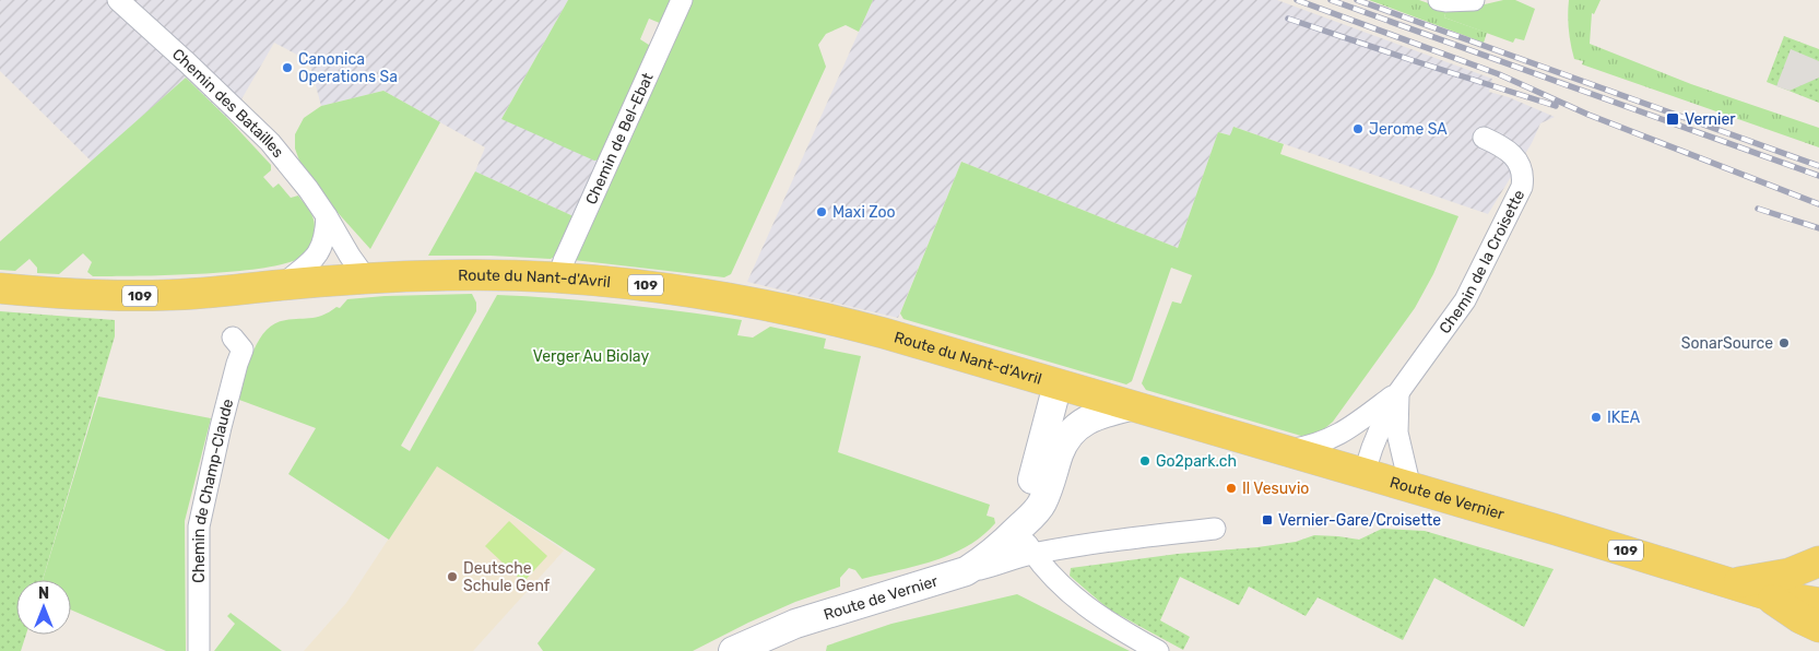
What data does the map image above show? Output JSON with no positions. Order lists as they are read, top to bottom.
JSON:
{
  "streets": {
    "main road": ["Route du Nant-d'Avril", "109", "Route de Vernier"],
    "street": [
      "Chemin des Batailles",
      "Chemin de Bel-Ebat",
      "Chemin de la Croisette",
      "Chemin de Champ-Claude"
    ]
  },
  "crossings": [
    ["Chemin des Batailles", "Route du Nant-d'Avril"],
    ["Chemin de Bel-Ebat", "Route du Nant-d'Avril"],
    ["Chemin de la Croisette", "Route de Vernier"],
    ["Route du Nant-d'Avril", "Route de Vernier"]
  ],
  "parks": ["Verger Au Biolay"],
  "places": {
    "other": [
      "Canonica Operations Sa",
      "Jerome SA",
      "Maxi Zoo",
      "SonarSource",
      "IKEA",
      "Go2park.ch",
      "Il Vesuvio",
      "Deutsche Schule Genf"
    ],
    "transit": ["Vernier", "Vernier-Gare/Croisette"]
  },
  "north": "top"
}
